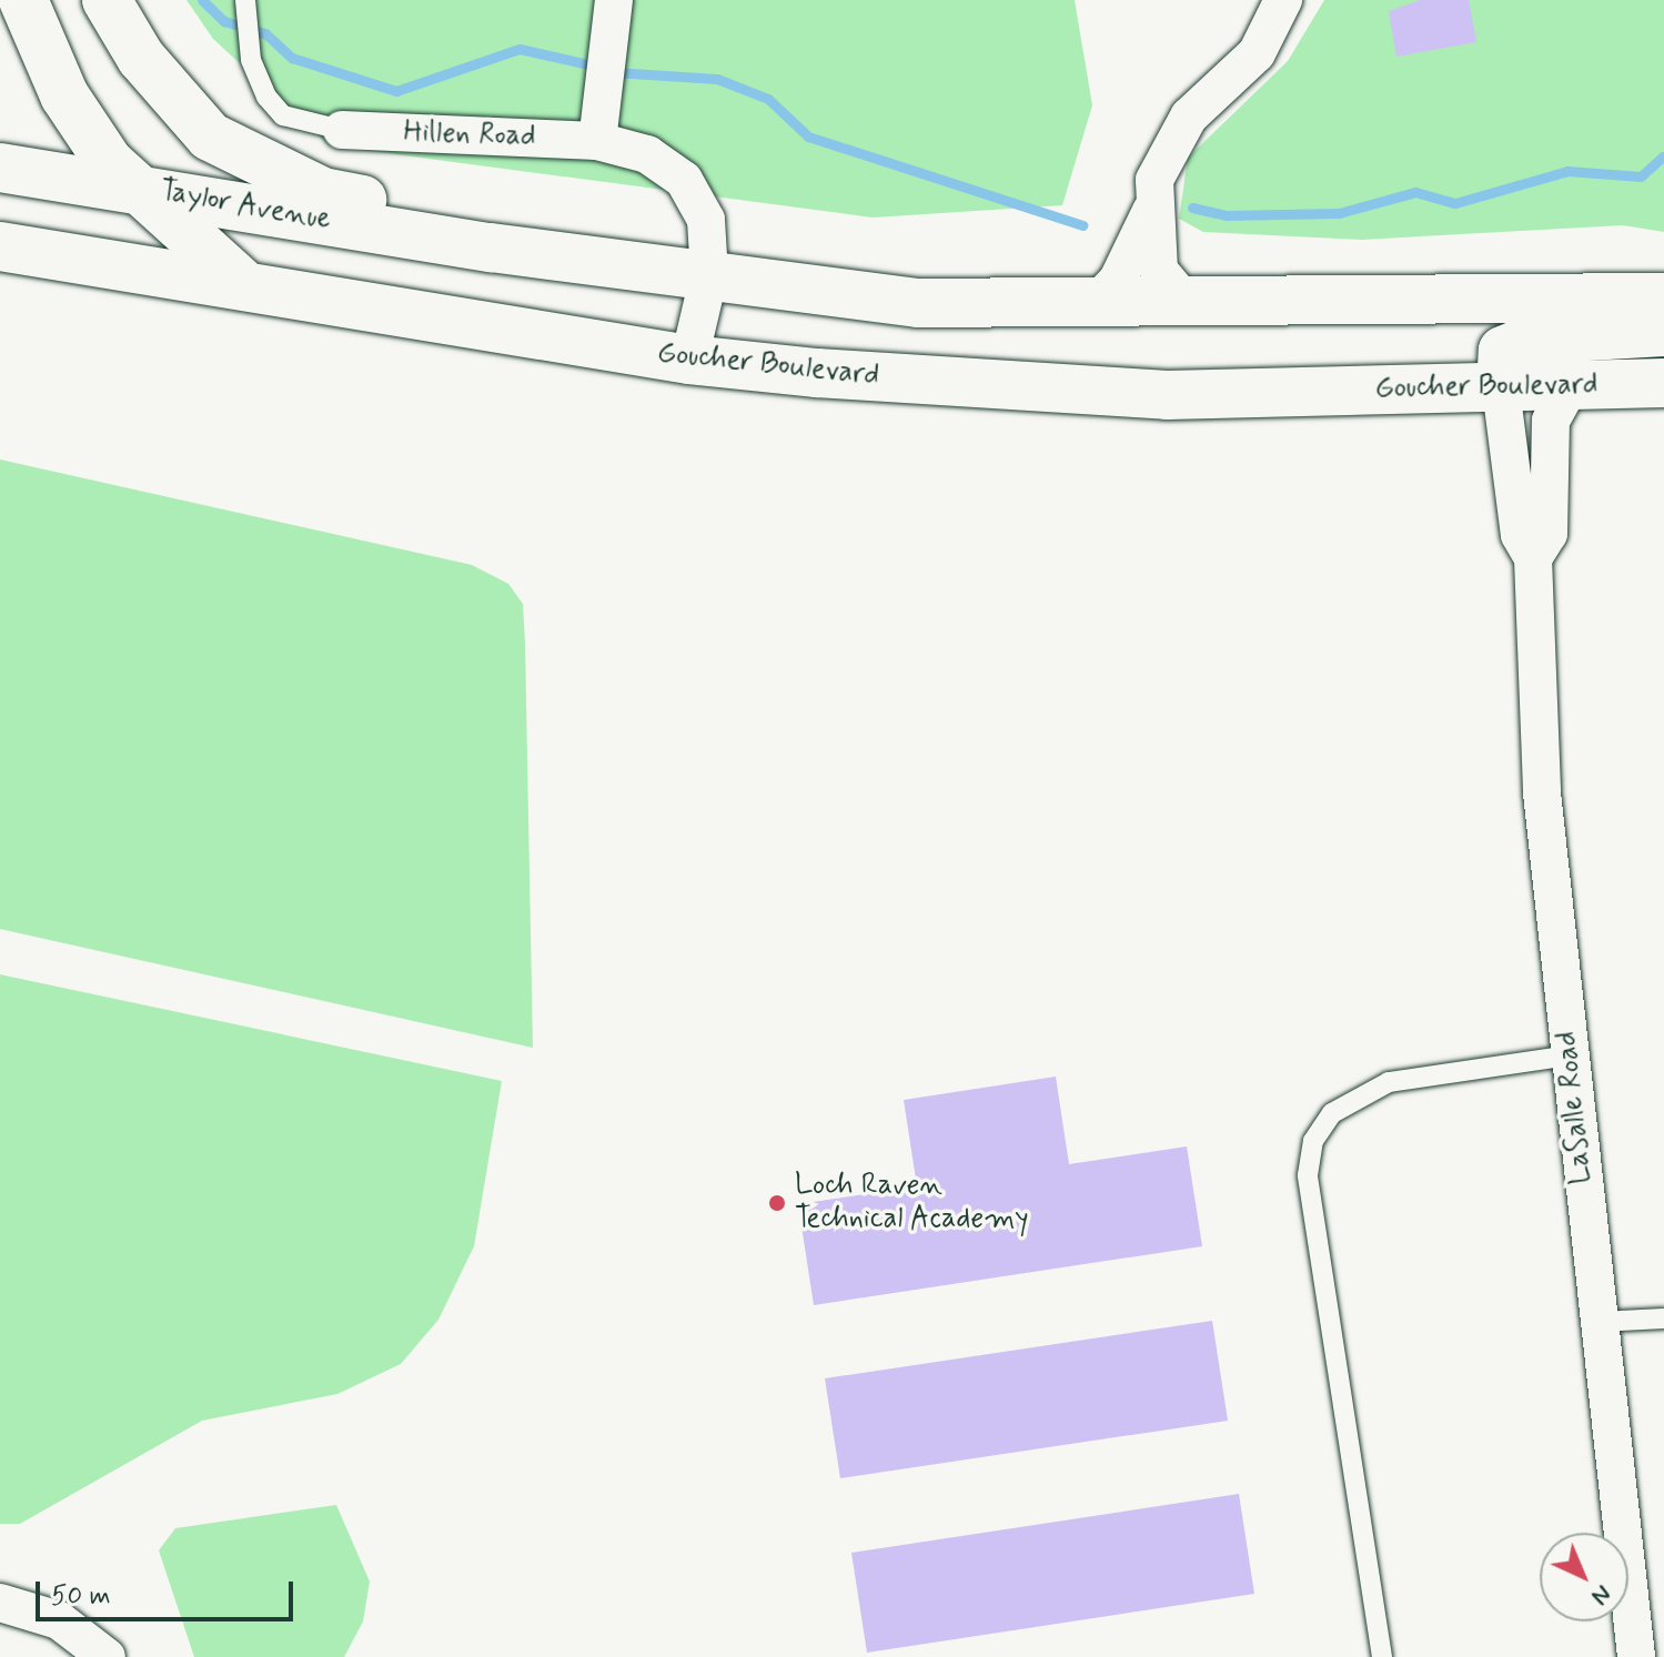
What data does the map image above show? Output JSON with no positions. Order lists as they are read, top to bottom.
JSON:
{
  "streets": {
    "main road": ["Taylor Avenue", "Goucher Boulevard"],
    "street": ["Hillen Road", "LaSalle Road"]
  },
  "crossings": [
    ["Hillen Road", "Goucher Boulevard"],
    ["Goucher Boulevard", "LaSalle Road"]
  ],
  "places": ["Loch Raven Technical Academy"],
  "scale_bar": "50 m",
  "north": "bottom right"
}
